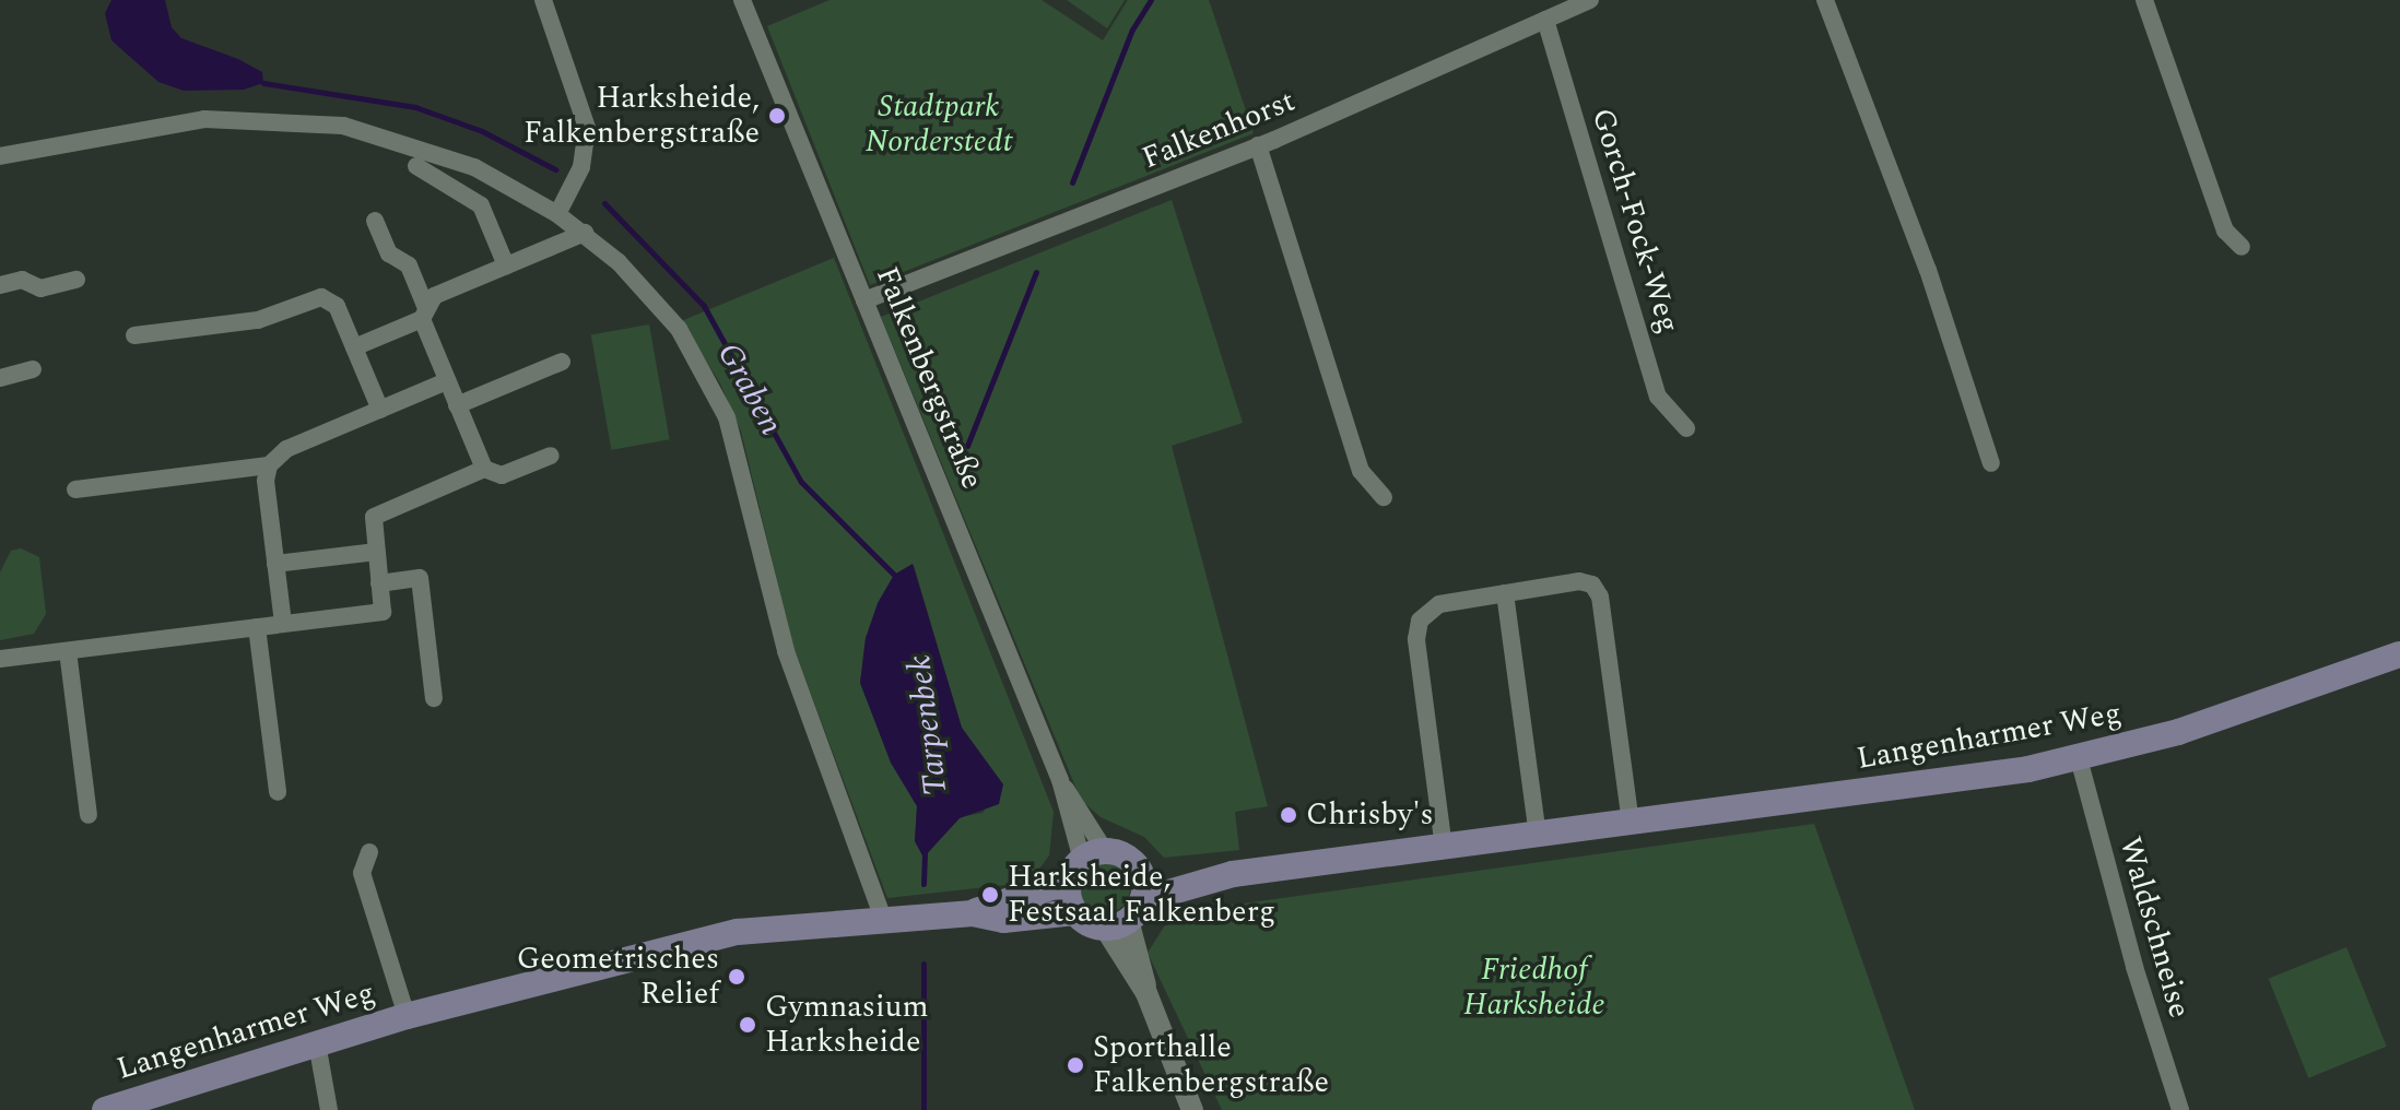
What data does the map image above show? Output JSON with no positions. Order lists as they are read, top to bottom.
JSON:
{
  "streets": {
    "main road": ["Langenharmer Weg"],
    "street": [
      "Falkenhorst",
      "Gorch-Fock-Weg",
      "Falkenbergstraße",
      "Waldschneise"
    ]
  },
  "crossings": [
    ["Falkenhorst", "Gorch-Fock-Weg"],
    ["Falkenhorst", "Falkenbergstraße"],
    ["Falkenbergstraße", "Langenharmer Weg"],
    ["Langenharmer Weg", "Waldschneise"]
  ],
  "water": ["Graben", "Tarpenbek"],
  "parks": ["Stadtpark Norderstedt", "Friedhof Harksheide"],
  "places": [
    "Harksheide, Falkenbergstraße",
    "Chrisby's",
    "Harksheide, Festsaal Falkenberg",
    "Geometrisches Relief",
    "Gymnasium Harksheide",
    "Sporthalle Falkenbergstraße"
  ]
}
